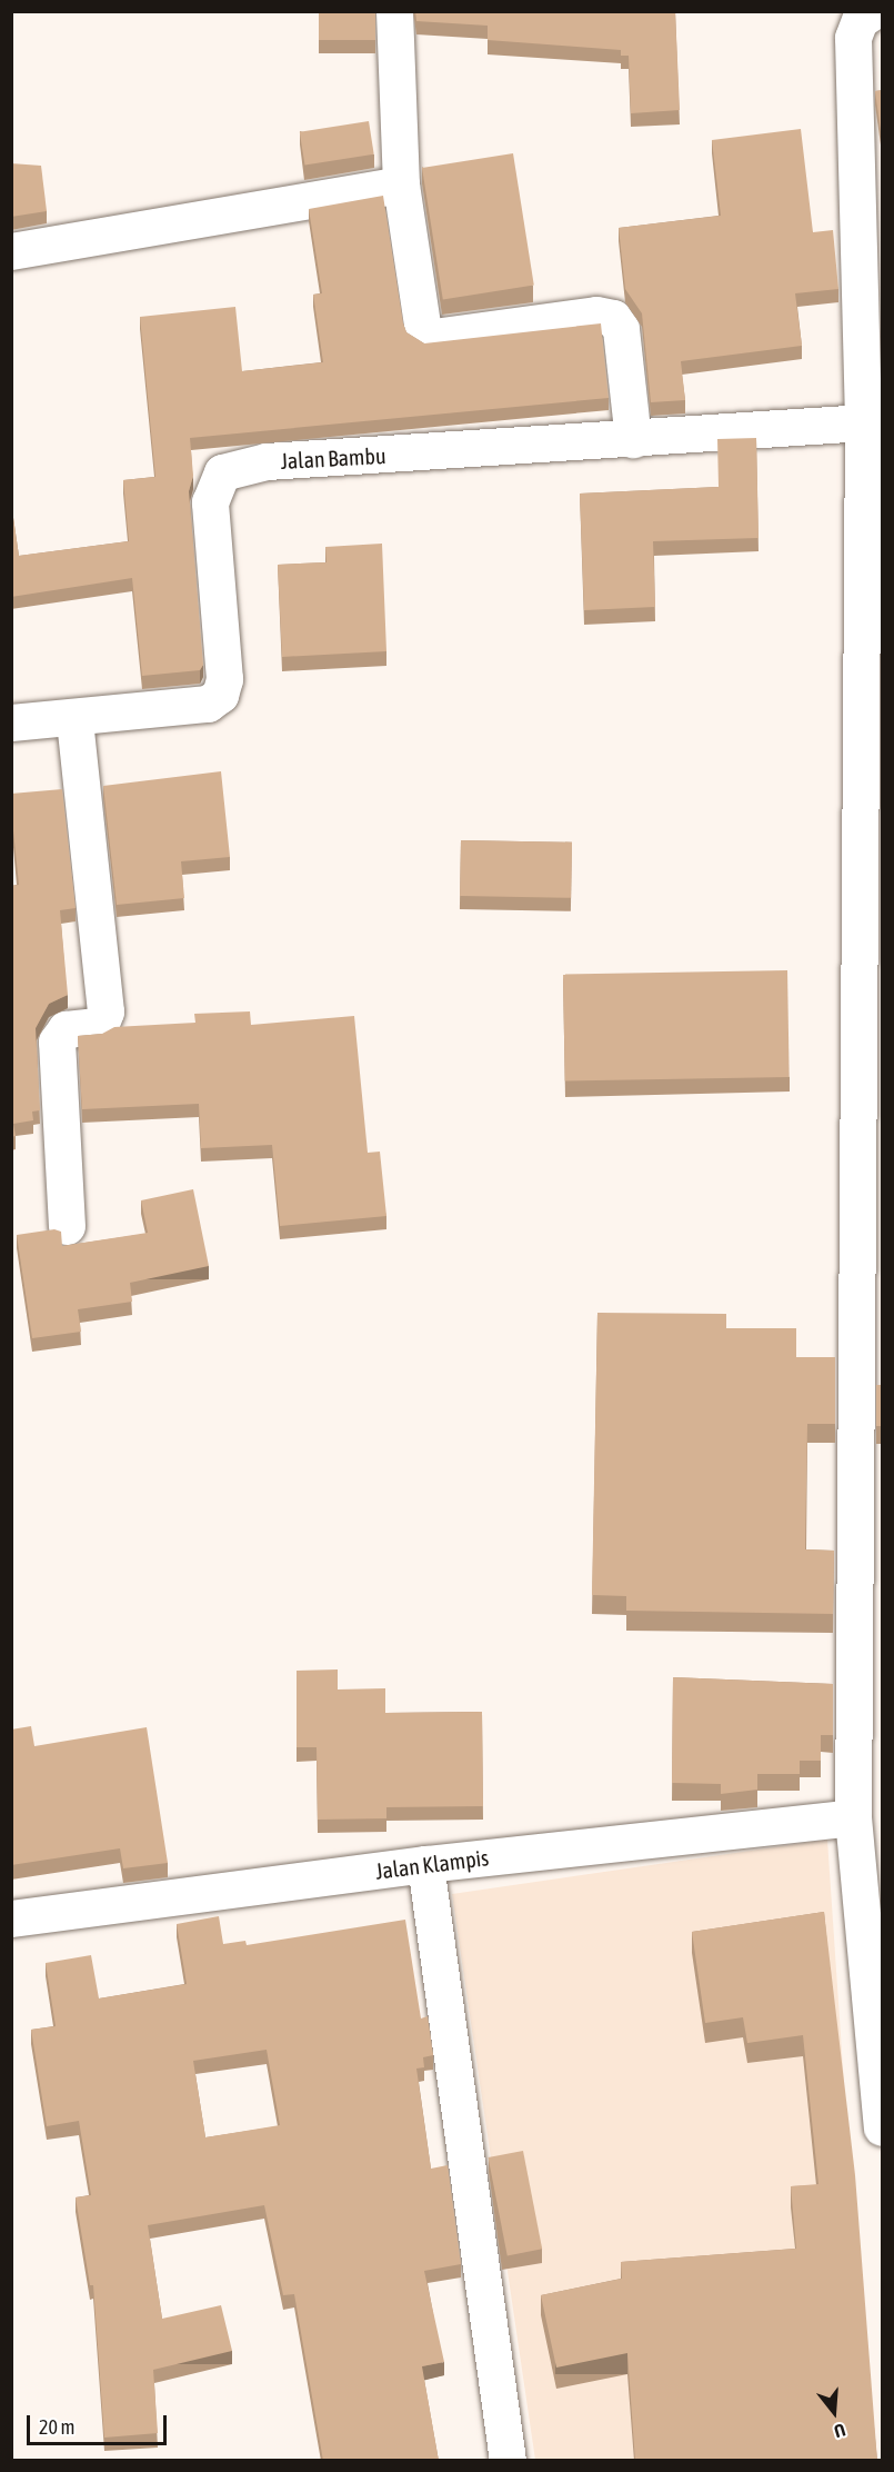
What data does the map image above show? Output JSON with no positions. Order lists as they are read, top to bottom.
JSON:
{
  "streets": {
    "street": ["Jalan Bambu", "Jalan Klampis"]
  },
  "scale_bar": "20 m",
  "north": "bottom"
}
